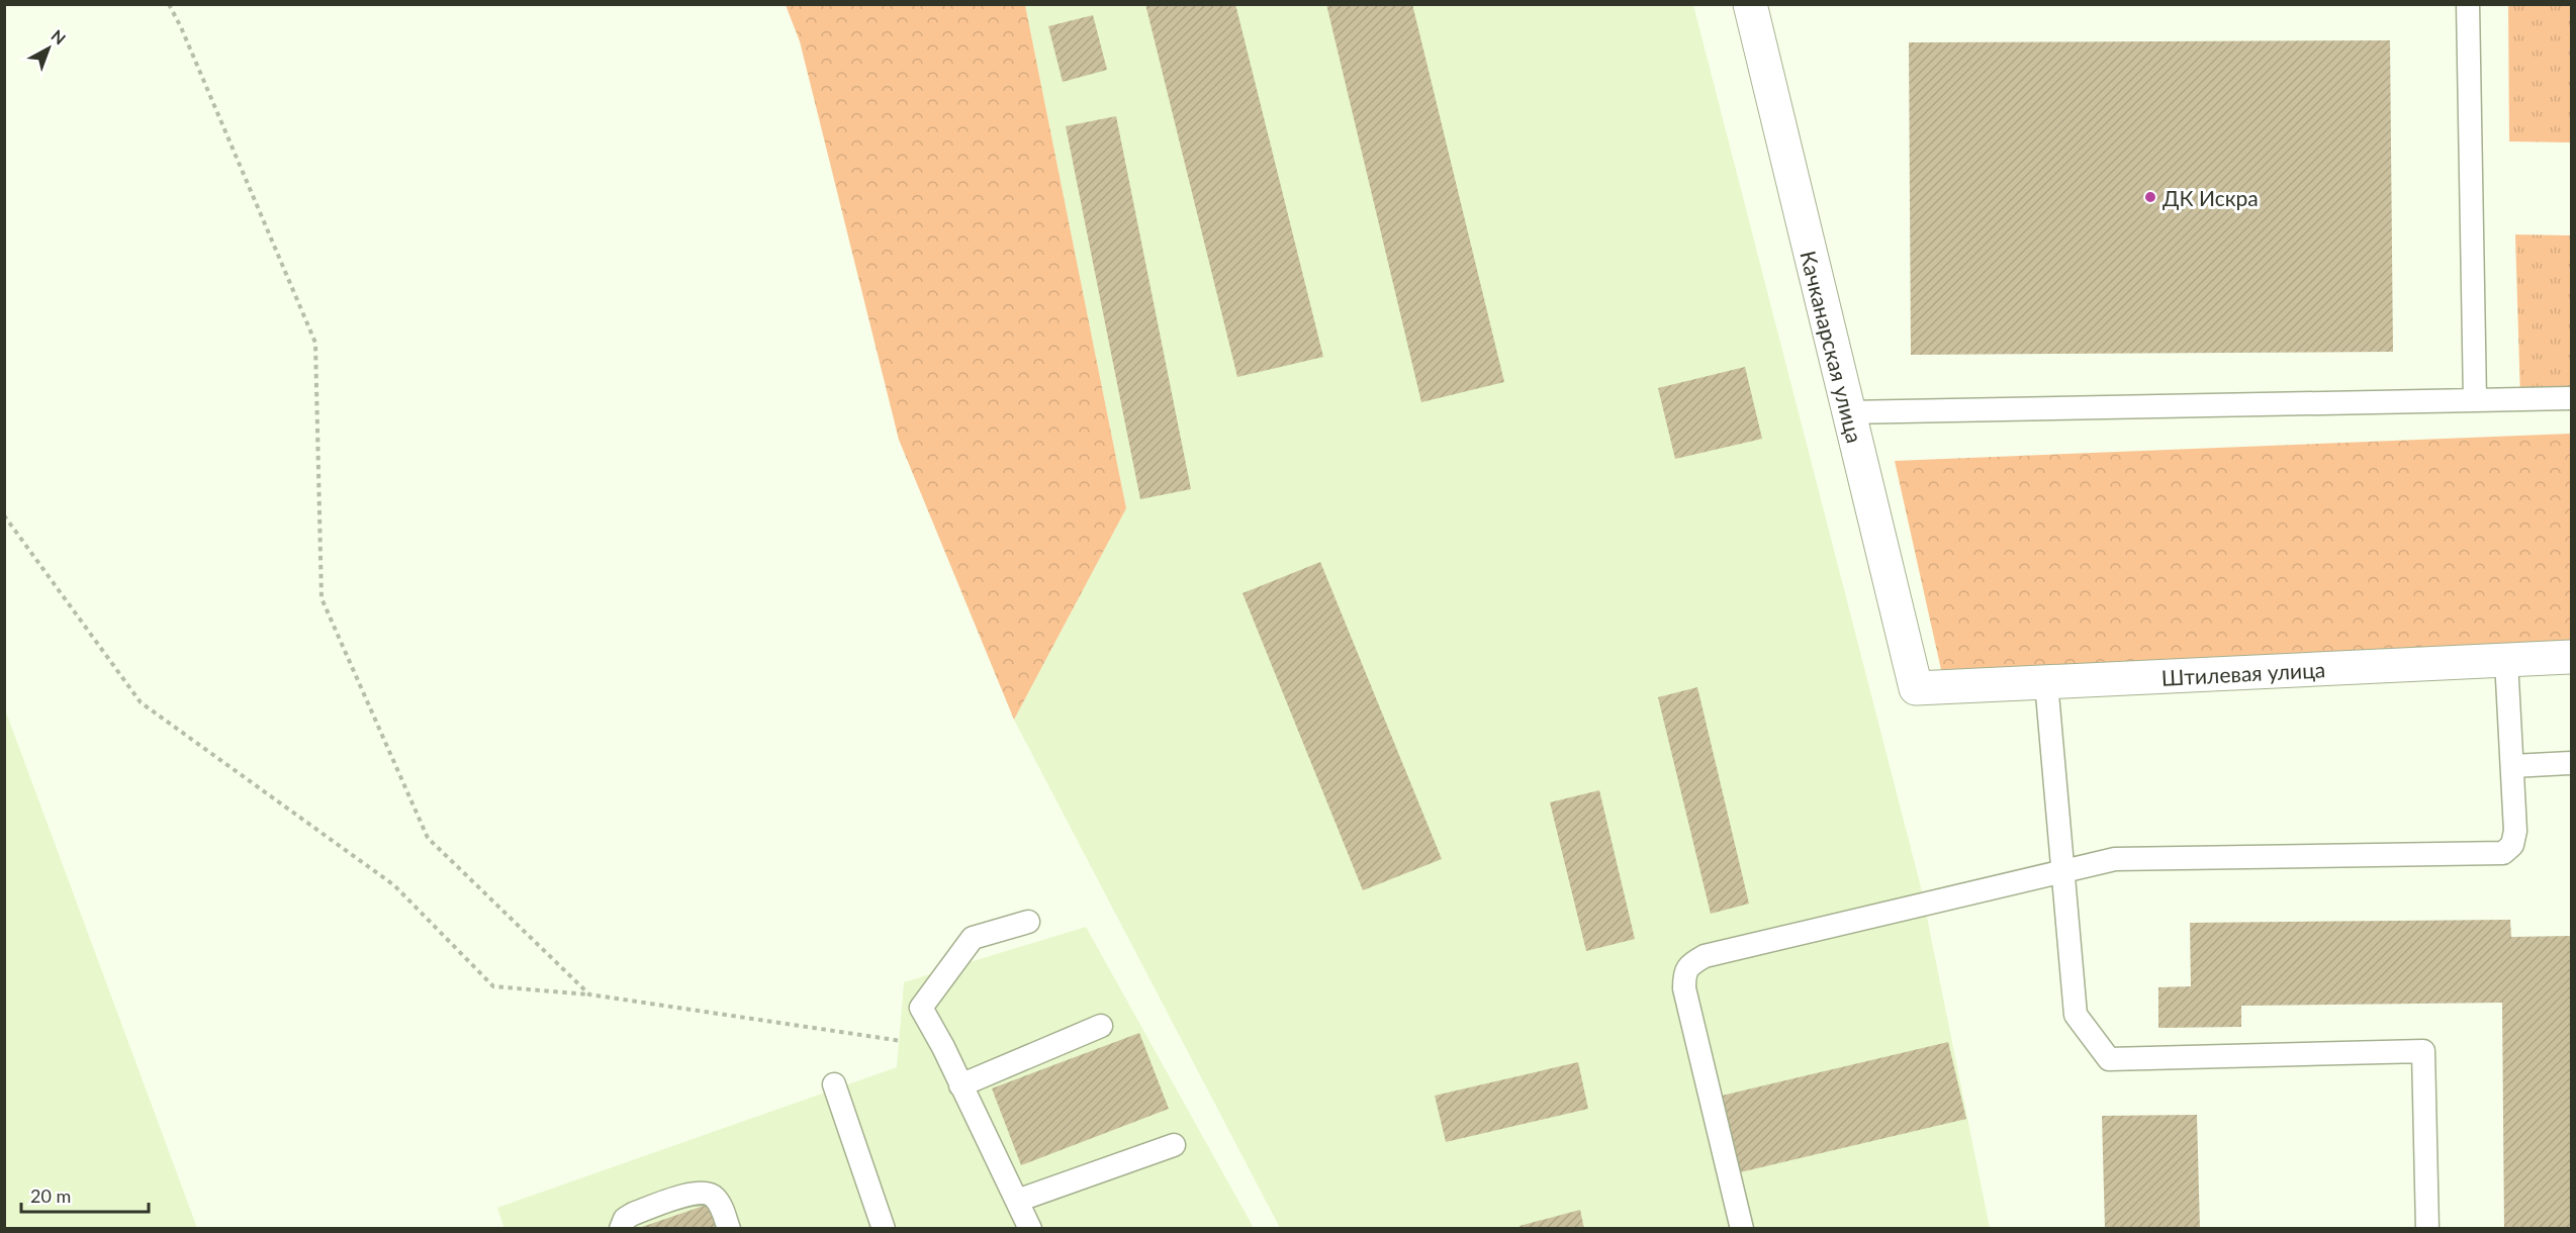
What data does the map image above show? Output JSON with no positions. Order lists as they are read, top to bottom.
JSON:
{
  "streets": {
    "street": ["Качканарская улица", "Штилевая улица"]
  },
  "crossings": [
    ["Качканарская улица", "Штилевая улица"]
  ],
  "places": ["ДК Искра"],
  "scale_bar": "20 m",
  "north": "top right"
}
